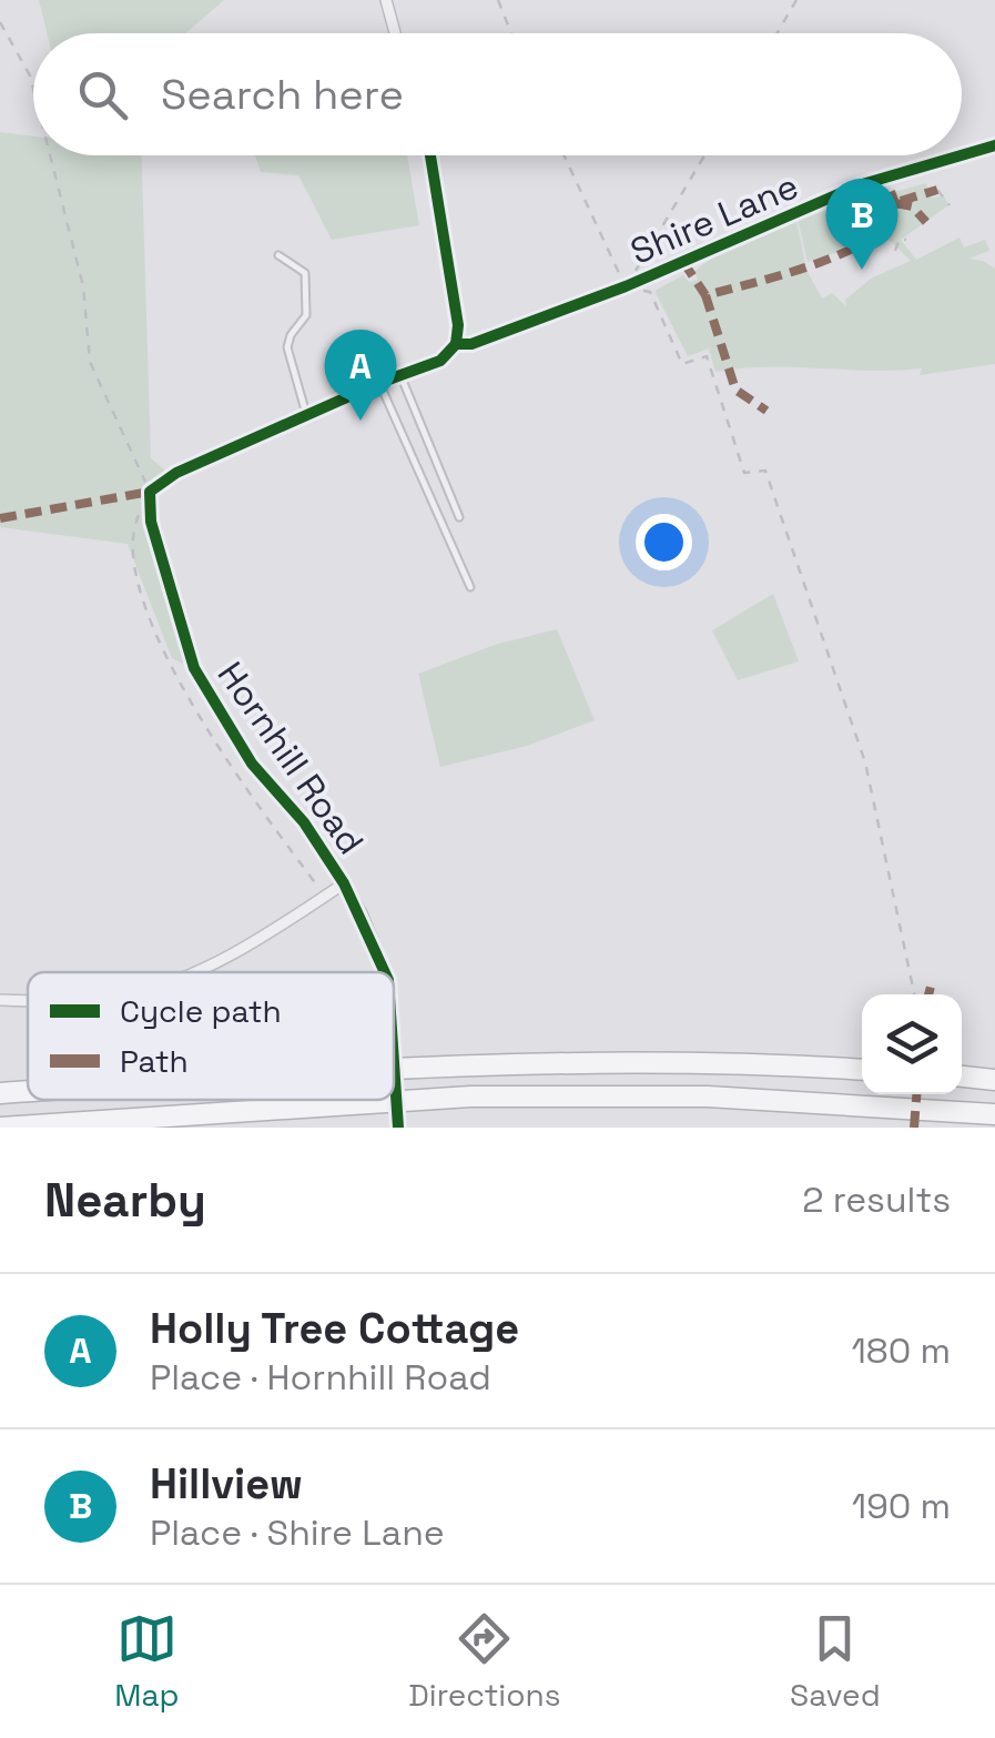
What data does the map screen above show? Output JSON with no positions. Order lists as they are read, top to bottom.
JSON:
{
  "streets": {
    "street": ["Shire Lane", "Hornhill Road"]
  },
  "legend": ["Cycle path", "Path"],
  "page": {
    "search": "Search here",
    "pins": ["B", "A"],
    "heading": ["Nearby", "2 results"],
    "list": [
      {
        "mark": "A",
        "name": "Holly Tree Cottage",
        "note": "Place · Hornhill Road",
        "value": "180 m"
      },
      {
        "mark": "B",
        "name": "Hillview",
        "note": "Place · Shire Lane",
        "value": "190 m"
      }
    ],
    "nav": ["Map", "Directions", "Saved"]
  }
}
